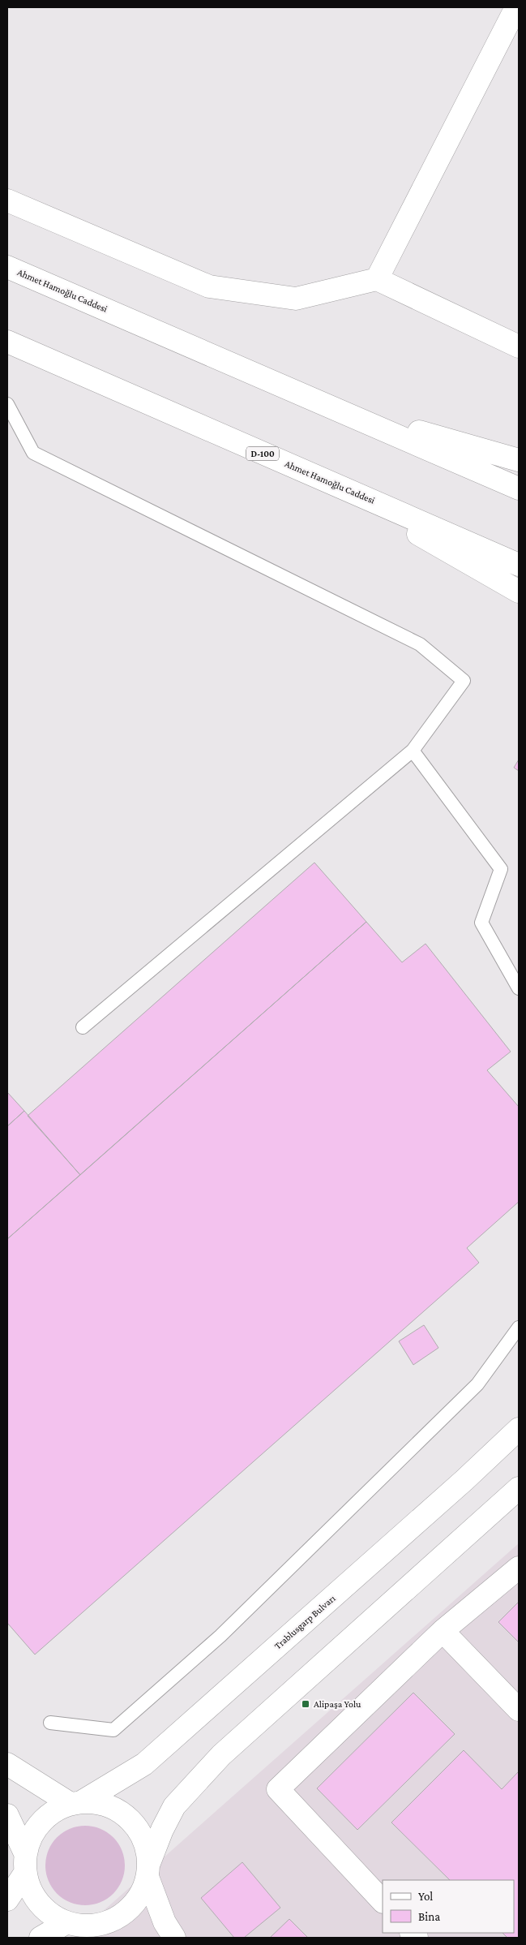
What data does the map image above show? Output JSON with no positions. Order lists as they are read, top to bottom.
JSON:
{
  "streets": {
    "main road": ["Ahmet Hamoğlu Caddesi", "D-100", "Trablusgarp Bulvarı"]
  },
  "places": {
    "transit": ["Alipaşa Yolu"]
  },
  "legend": ["Yol", "Bina"]
}
